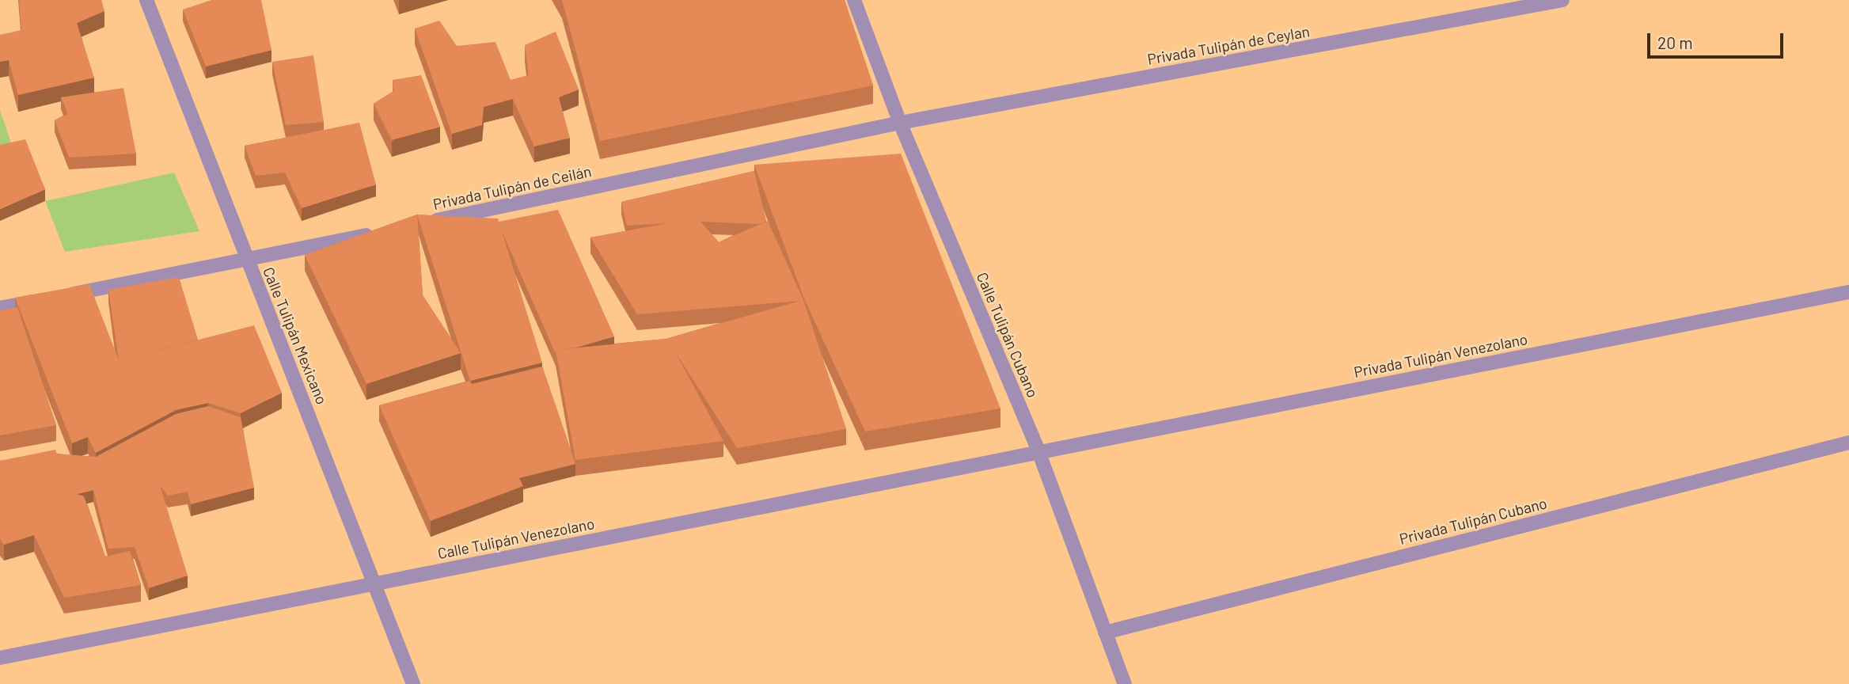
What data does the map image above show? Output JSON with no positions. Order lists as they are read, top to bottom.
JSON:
{
  "streets": {
    "street": [
      "Privada Tulipán de Ceylan",
      "Privada Tulipán de Ceilán",
      "Calle Tulipán Cubano",
      "Calle Tulipán Mexicano",
      "Privada Tulipán Venezolano",
      "Privada Tulipán Cubano",
      "Calle Tulipán Venezolano"
    ]
  },
  "crossings": [
    ["Privada Tulipán de Ceylan", "Privada Tulipán de Ceilán"],
    ["Privada Tulipán de Ceylan", "Calle Tulipán Cubano"],
    ["Privada Tulipán de Ceilán", "Calle Tulipán Cubano"],
    ["Calle Tulipán Cubano", "Privada Tulipán Venezolano"],
    ["Calle Tulipán Cubano", "Privada Tulipán Cubano"],
    ["Calle Tulipán Cubano", "Calle Tulipán Venezolano"],
    ["Calle Tulipán Mexicano", "Calle Tulipán Venezolano"],
    ["Privada Tulipán Venezolano", "Calle Tulipán Venezolano"]
  ],
  "scale_bar": "20 m"
}
